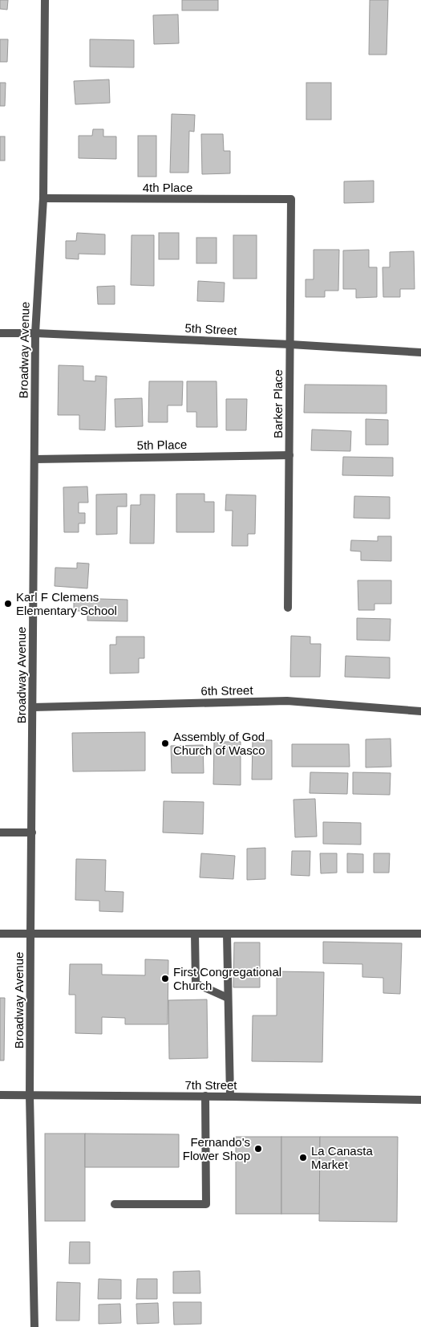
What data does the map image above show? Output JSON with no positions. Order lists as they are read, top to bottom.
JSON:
{
  "streets": {
    "street": [
      "4th Place",
      "5th Street",
      "Broadway Avenue",
      "Barker Place",
      "5th Place",
      "6th Street",
      "7th Street"
    ]
  },
  "crossings": [
    ["4th Place", "Broadway Avenue"],
    ["4th Place", "Barker Place"],
    ["5th Street", "Broadway Avenue"],
    ["5th Street", "Barker Place"],
    ["Broadway Avenue", "5th Place"],
    ["Broadway Avenue", "6th Street"],
    ["Broadway Avenue", "7th Street"],
    ["Barker Place", "5th Place"]
  ],
  "places": [
    "Karl F Clemens Elementary School",
    "Assembly of God Church of Wasco",
    "First Congregational Church",
    "Fernando's Flower Shop",
    "La Canasta Market"
  ]
}
